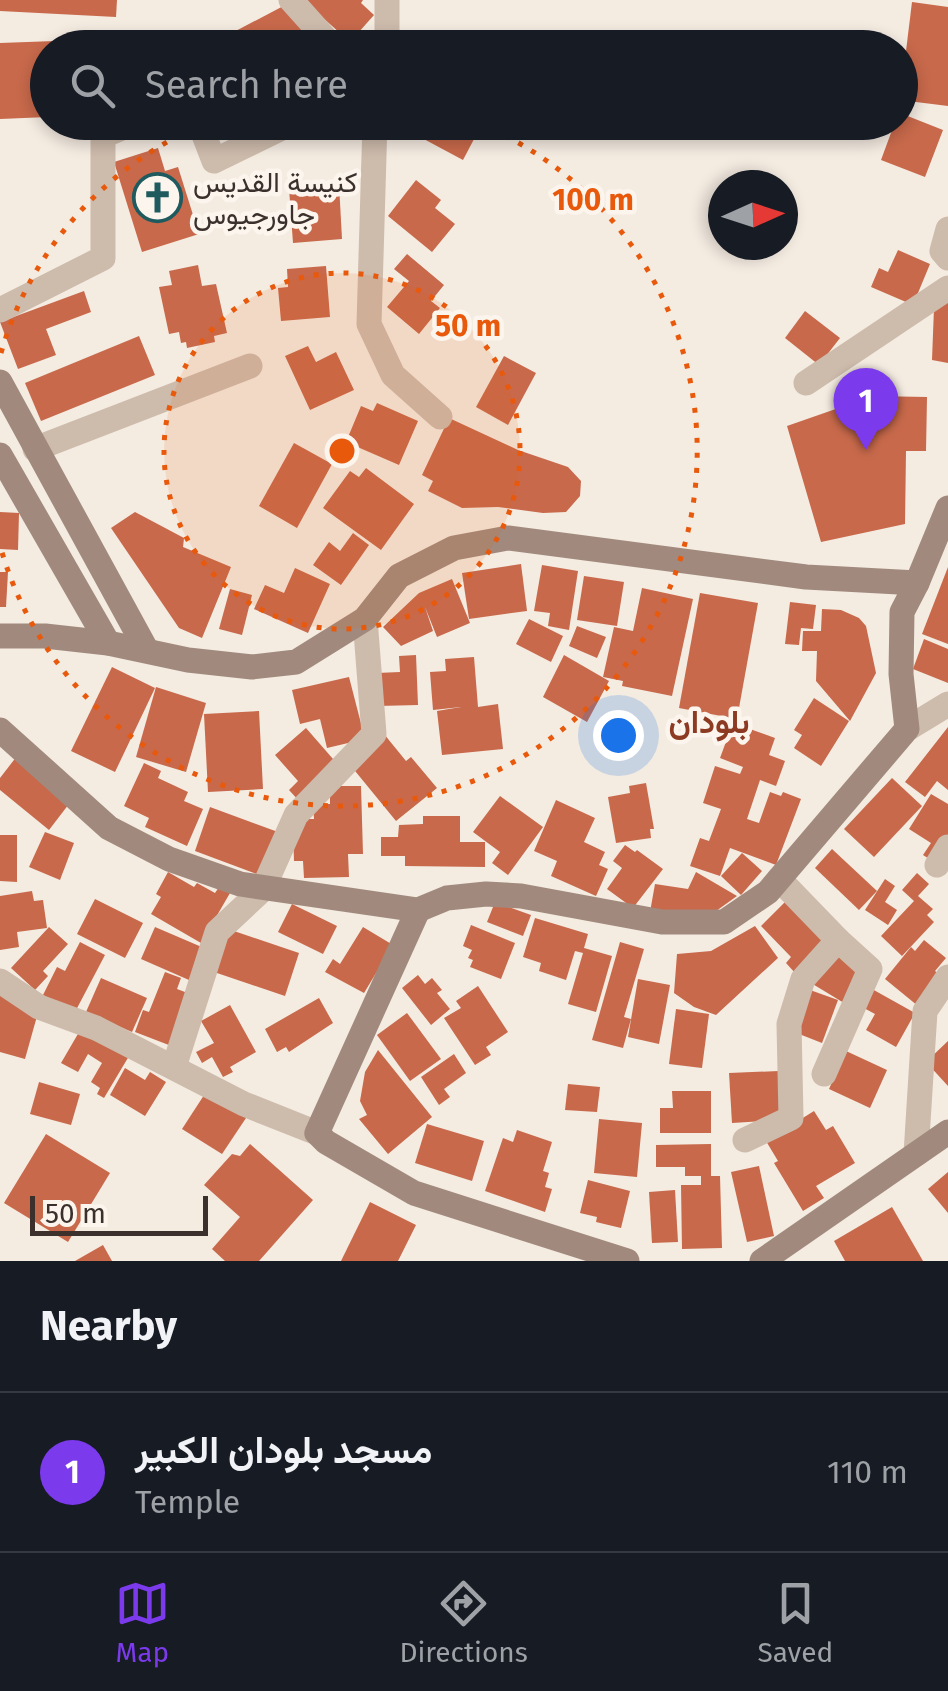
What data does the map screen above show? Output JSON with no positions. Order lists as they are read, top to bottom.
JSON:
{
  "districts": ["بلودان"],
  "places": {
    "church": ["كنيسة القديس جاورجيوس"]
  },
  "scale_bar": "50 m",
  "north": "right",
  "page": {
    "search": "Search here",
    "pins": "1",
    "scale": "50 m",
    "heading": "Nearby",
    "list": [
      {
        "mark": "1",
        "name": "مسجد بلودان الكبير",
        "note": "Temple",
        "value": "110 m"
      }
    ],
    "nav": ["Map", "Directions", "Saved"]
  },
  "rings": ["100 m", "50 m"]
}
